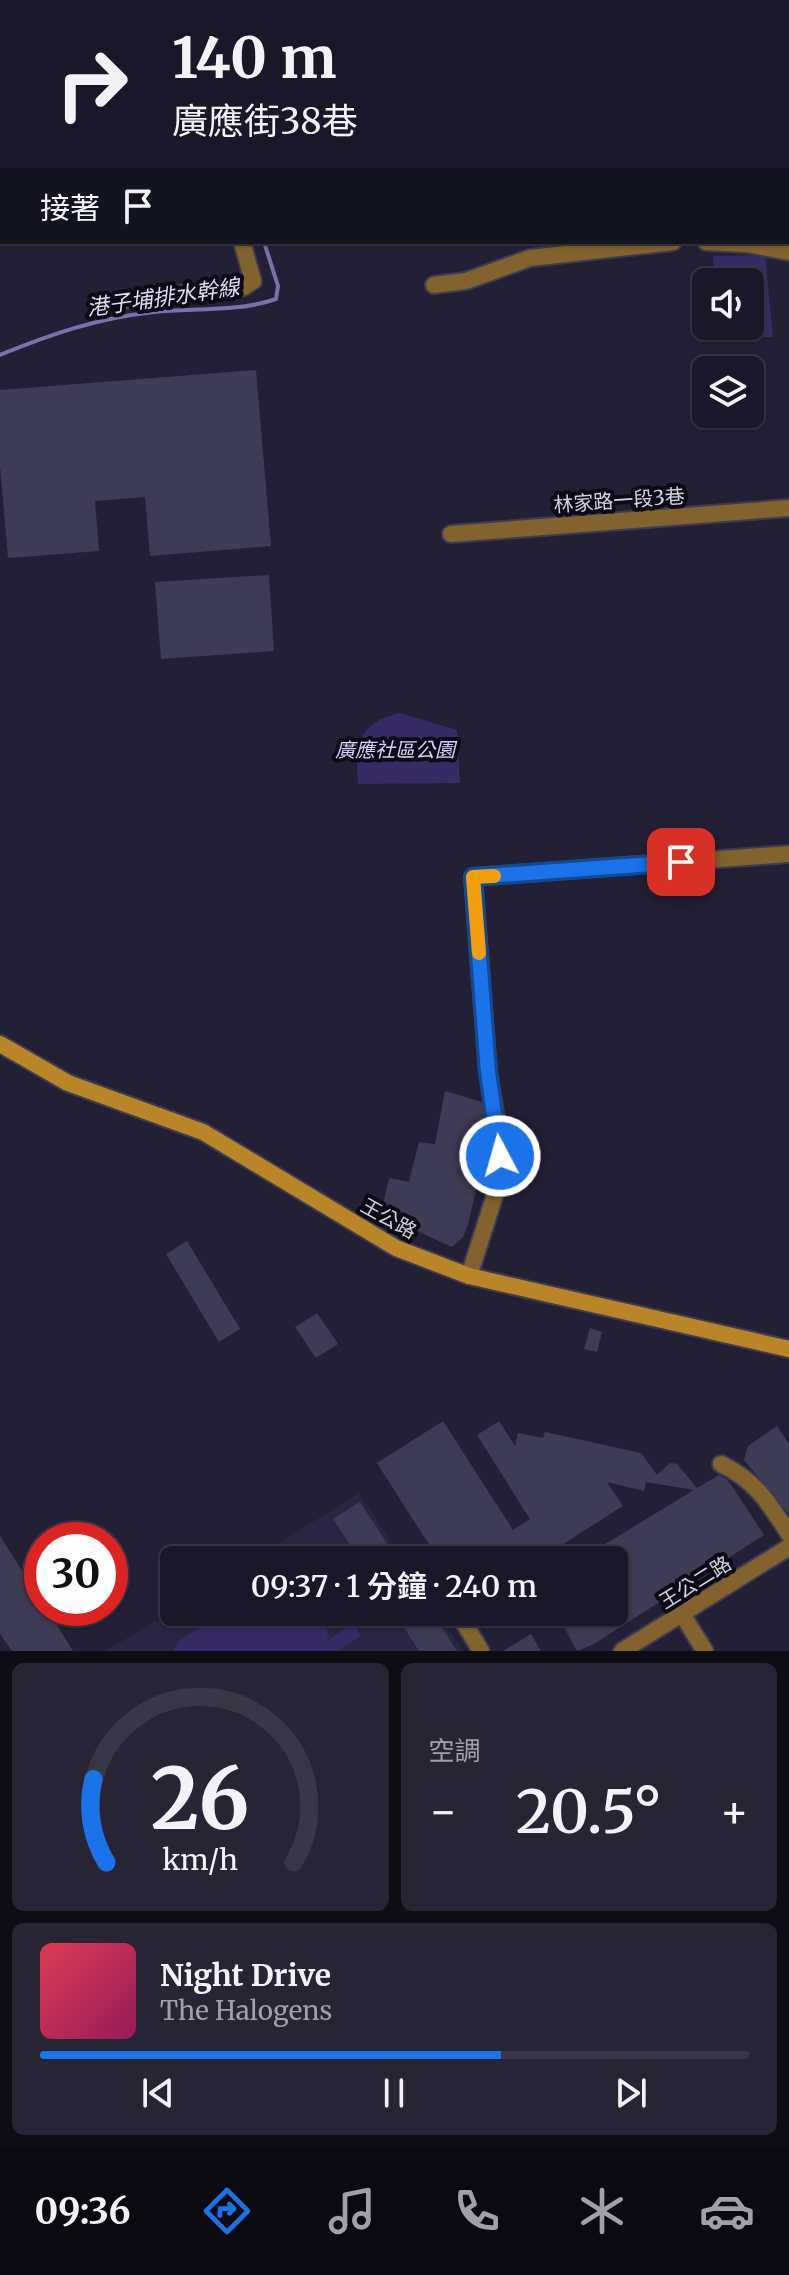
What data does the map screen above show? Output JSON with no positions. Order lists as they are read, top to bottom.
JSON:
{
  "streets": {
    "street": ["林家路一段3巷", "王公路", "王公二路"]
  },
  "water": ["港子埔排水幹線"],
  "parks": ["廣應社區公園"],
  "page": {
    "turn": ["140 m", "廣應街38巷"],
    "then": "接著",
    "limit": "30",
    "trip": "09:37 · 1 分鐘 · 240 m",
    "tile": "空調",
    "heat": ["−", "20.5°", "+"],
    "song": ["Night Drive", "The Halogens"],
    "tabs": "09:36",
    "gauge": ["26", "km/h"]
  }
}
